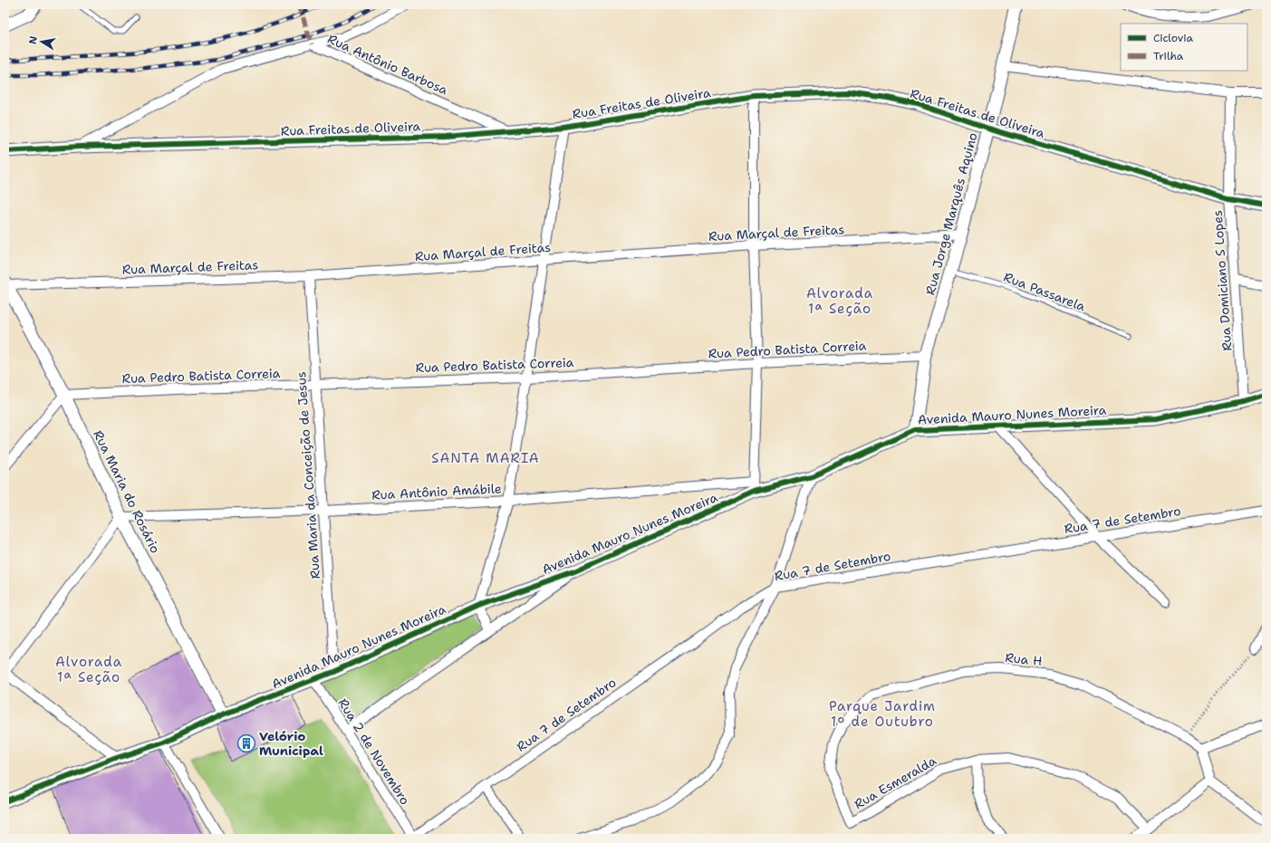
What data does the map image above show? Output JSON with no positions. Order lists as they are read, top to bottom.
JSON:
{
  "streets": {
    "street": [
      "Rua Antônio Barbosa",
      "Rua Freitas de Oliveira",
      "Rua Jorge Marquês Aquino",
      "Rua Marçal de Freitas",
      "Rua Domiciano S Lopes",
      "Rua Pedro Batista Correia",
      "Avenida Mauro Nunes Moreira",
      "Rua Maria da Conceição de Jesus",
      "Rua Maria do Rosário",
      "Rua Antônio Amábile",
      "Rua 7 de Setembro",
      "Rua H",
      "Rua 2 de Novembro",
      "Rua Esmeralda"
    ],
    "lane": ["Rua Passarela"]
  },
  "crossings": [
    ["Rua Antônio Barbosa", "Rua Freitas de Oliveira"],
    ["Rua Freitas de Oliveira", "Rua Jorge Marquês Aquino"],
    ["Rua Freitas de Oliveira", "Rua Domiciano S Lopes"],
    ["Rua Jorge Marquês Aquino", "Rua Marçal de Freitas"],
    ["Rua Jorge Marquês Aquino", "Rua Passarela"],
    ["Rua Jorge Marquês Aquino", "Rua Pedro Batista Correia"],
    ["Rua Jorge Marquês Aquino", "Avenida Mauro Nunes Moreira"],
    ["Rua Marçal de Freitas", "Rua Maria da Conceição de Jesus"],
    ["Rua Marçal de Freitas", "Rua Maria do Rosário"],
    ["Rua Domiciano S Lopes", "Avenida Mauro Nunes Moreira"],
    ["Rua Pedro Batista Correia", "Rua Maria da Conceição de Jesus"],
    ["Rua Pedro Batista Correia", "Rua Maria do Rosário"],
    ["Avenida Mauro Nunes Moreira", "Rua Maria da Conceição de Jesus"],
    ["Avenida Mauro Nunes Moreira", "Rua Maria do Rosário"],
    ["Avenida Mauro Nunes Moreira", "Rua Antônio Amábile"],
    ["Avenida Mauro Nunes Moreira", "Rua 2 de Novembro"],
    ["Rua Maria da Conceição de Jesus", "Rua Antônio Amábile"],
    ["Rua Maria do Rosário", "Rua Antônio Amábile"],
    ["Rua 7 de Setembro", "Rua 2 de Novembro"],
    ["Rua H", "Rua Esmeralda"]
  ],
  "districts": [
    "Alvorada 1ª Seção",
    "SANTA MARIA",
    "Alvorada 1ª Seção",
    "Parque Jardim 1º de Outubro"
  ],
  "places": {
    "building": ["Velório Municipal"]
  },
  "legend": ["Ciclovia", "Trilha"],
  "north": "left"
}
